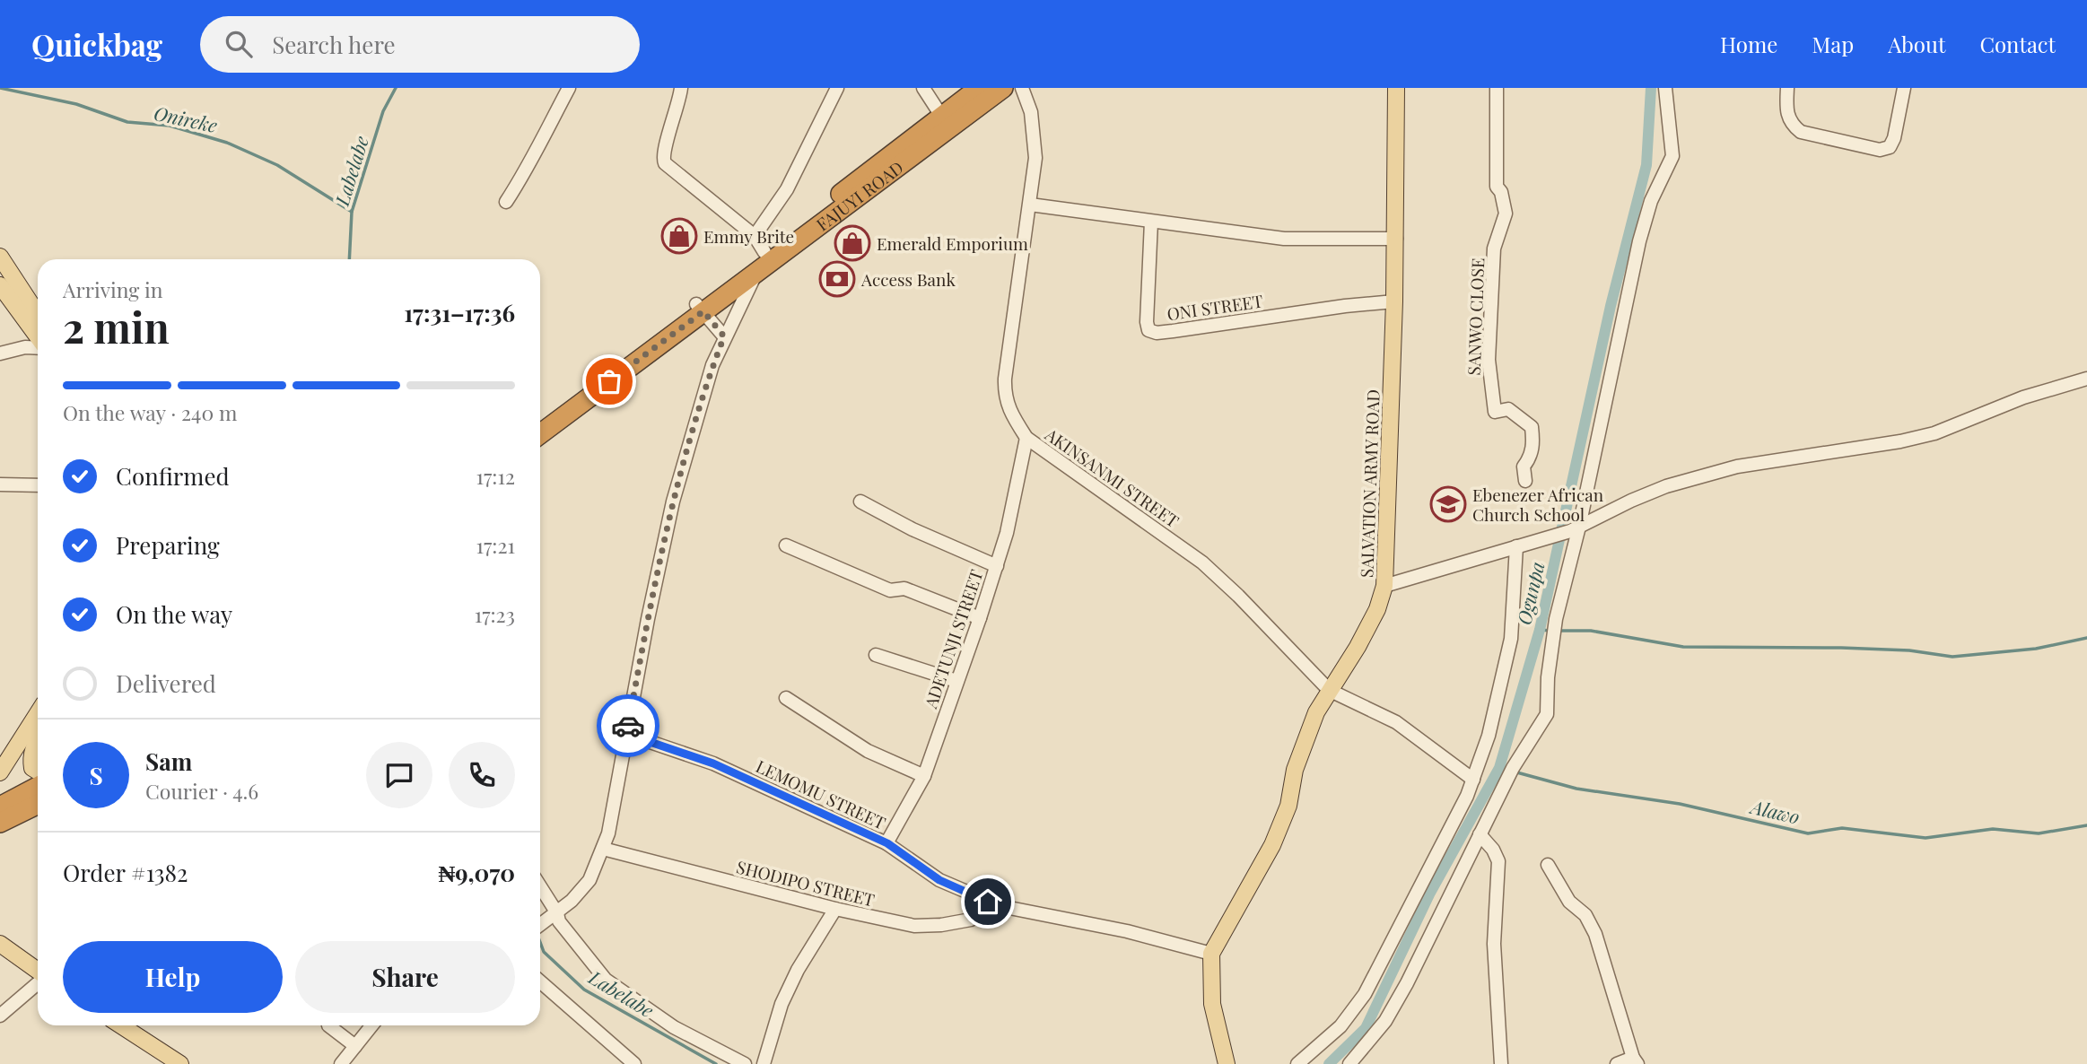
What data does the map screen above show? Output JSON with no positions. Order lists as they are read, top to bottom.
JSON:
{
  "streets": {
    "highway": ["FAJUYI ROAD"],
    "main road": ["SALVATION ARMY ROAD"],
    "street": [
      "ONI STREET",
      "SANWO CLOSE",
      "AKINSANMI STREET",
      "ADETUNJI STREET",
      "LEMOMU STREET",
      "SHODIPO STREET"
    ]
  },
  "crossings": [
    ["ONI STREET", "SALVATION ARMY ROAD"],
    ["AKINSANMI STREET", "SALVATION ARMY ROAD"],
    ["AKINSANMI STREET", "ADETUNJI STREET"],
    ["SALVATION ARMY ROAD", "LEMOMU STREET"],
    ["ADETUNJI STREET", "LEMOMU STREET"],
    ["LEMOMU STREET", "SHODIPO STREET"]
  ],
  "water": [
    "Onireke",
    "Labelabe",
    "Ogunpa",
    "Alawo"
  ],
  "places": {
    "shop": ["Emmy Brite", "Emerald Emporium"],
    "bank": ["Access Bank"],
    "school or university": ["Ebenezer African Church School"]
  },
  "page": {
    "header": "Quickbag",
    "search": "Search here",
    "nav": [
      "Home",
      "Map",
      "About",
      "Contact"
    ],
    "heading": ["2 min", "Arriving in", "17:31–17:36"],
    "panel": [
      "Sam",
      "Courier · 4.6",
      "Order #1382",
      "₦9,070"
    ],
    "bar": "On the way · 240 m",
    "list": [
      ["Confirmed", "17:12"],
      ["Preparing", "17:21"],
      ["On the way", "17:23"],
      "Delivered"
    ],
    "round": "S",
    "buttons": ["Help", "Share"]
  }
}
